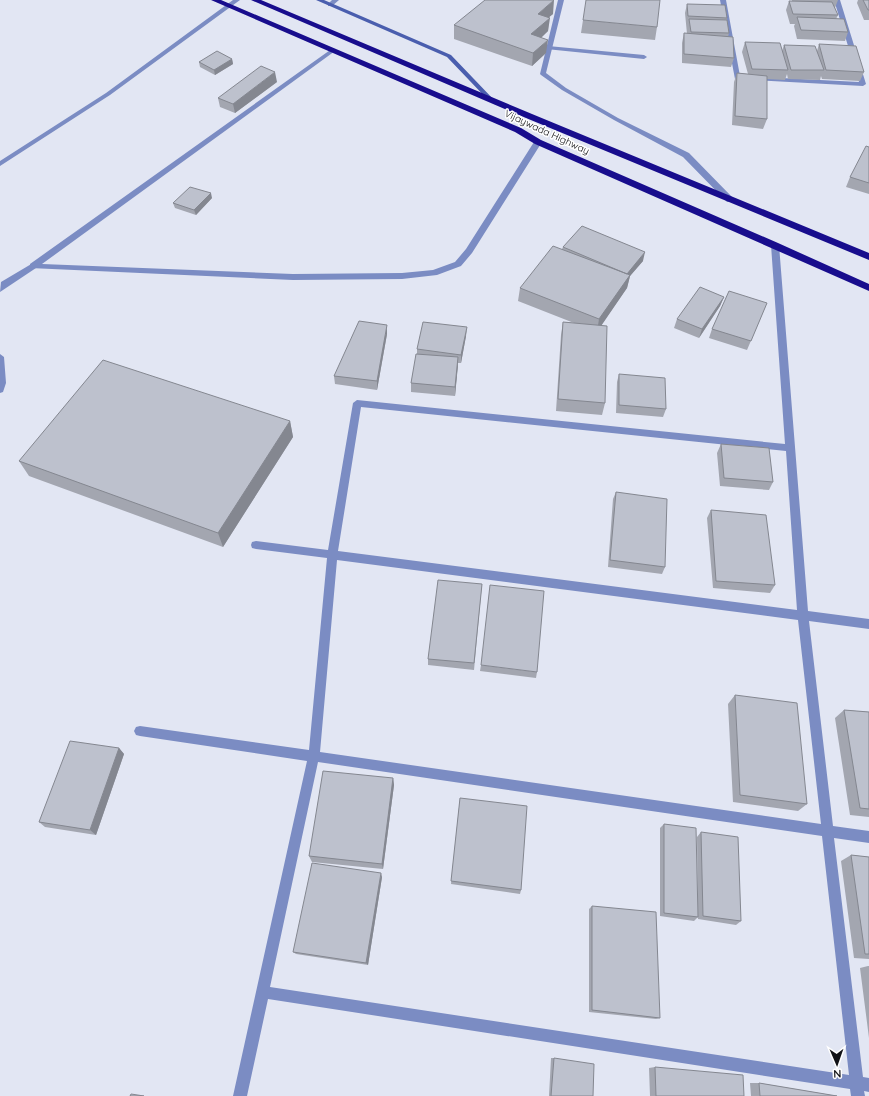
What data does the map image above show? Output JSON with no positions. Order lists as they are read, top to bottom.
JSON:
{
  "streets": {
    "highway": ["Vijaywada Highway"]
  },
  "north": "bottom"
}
